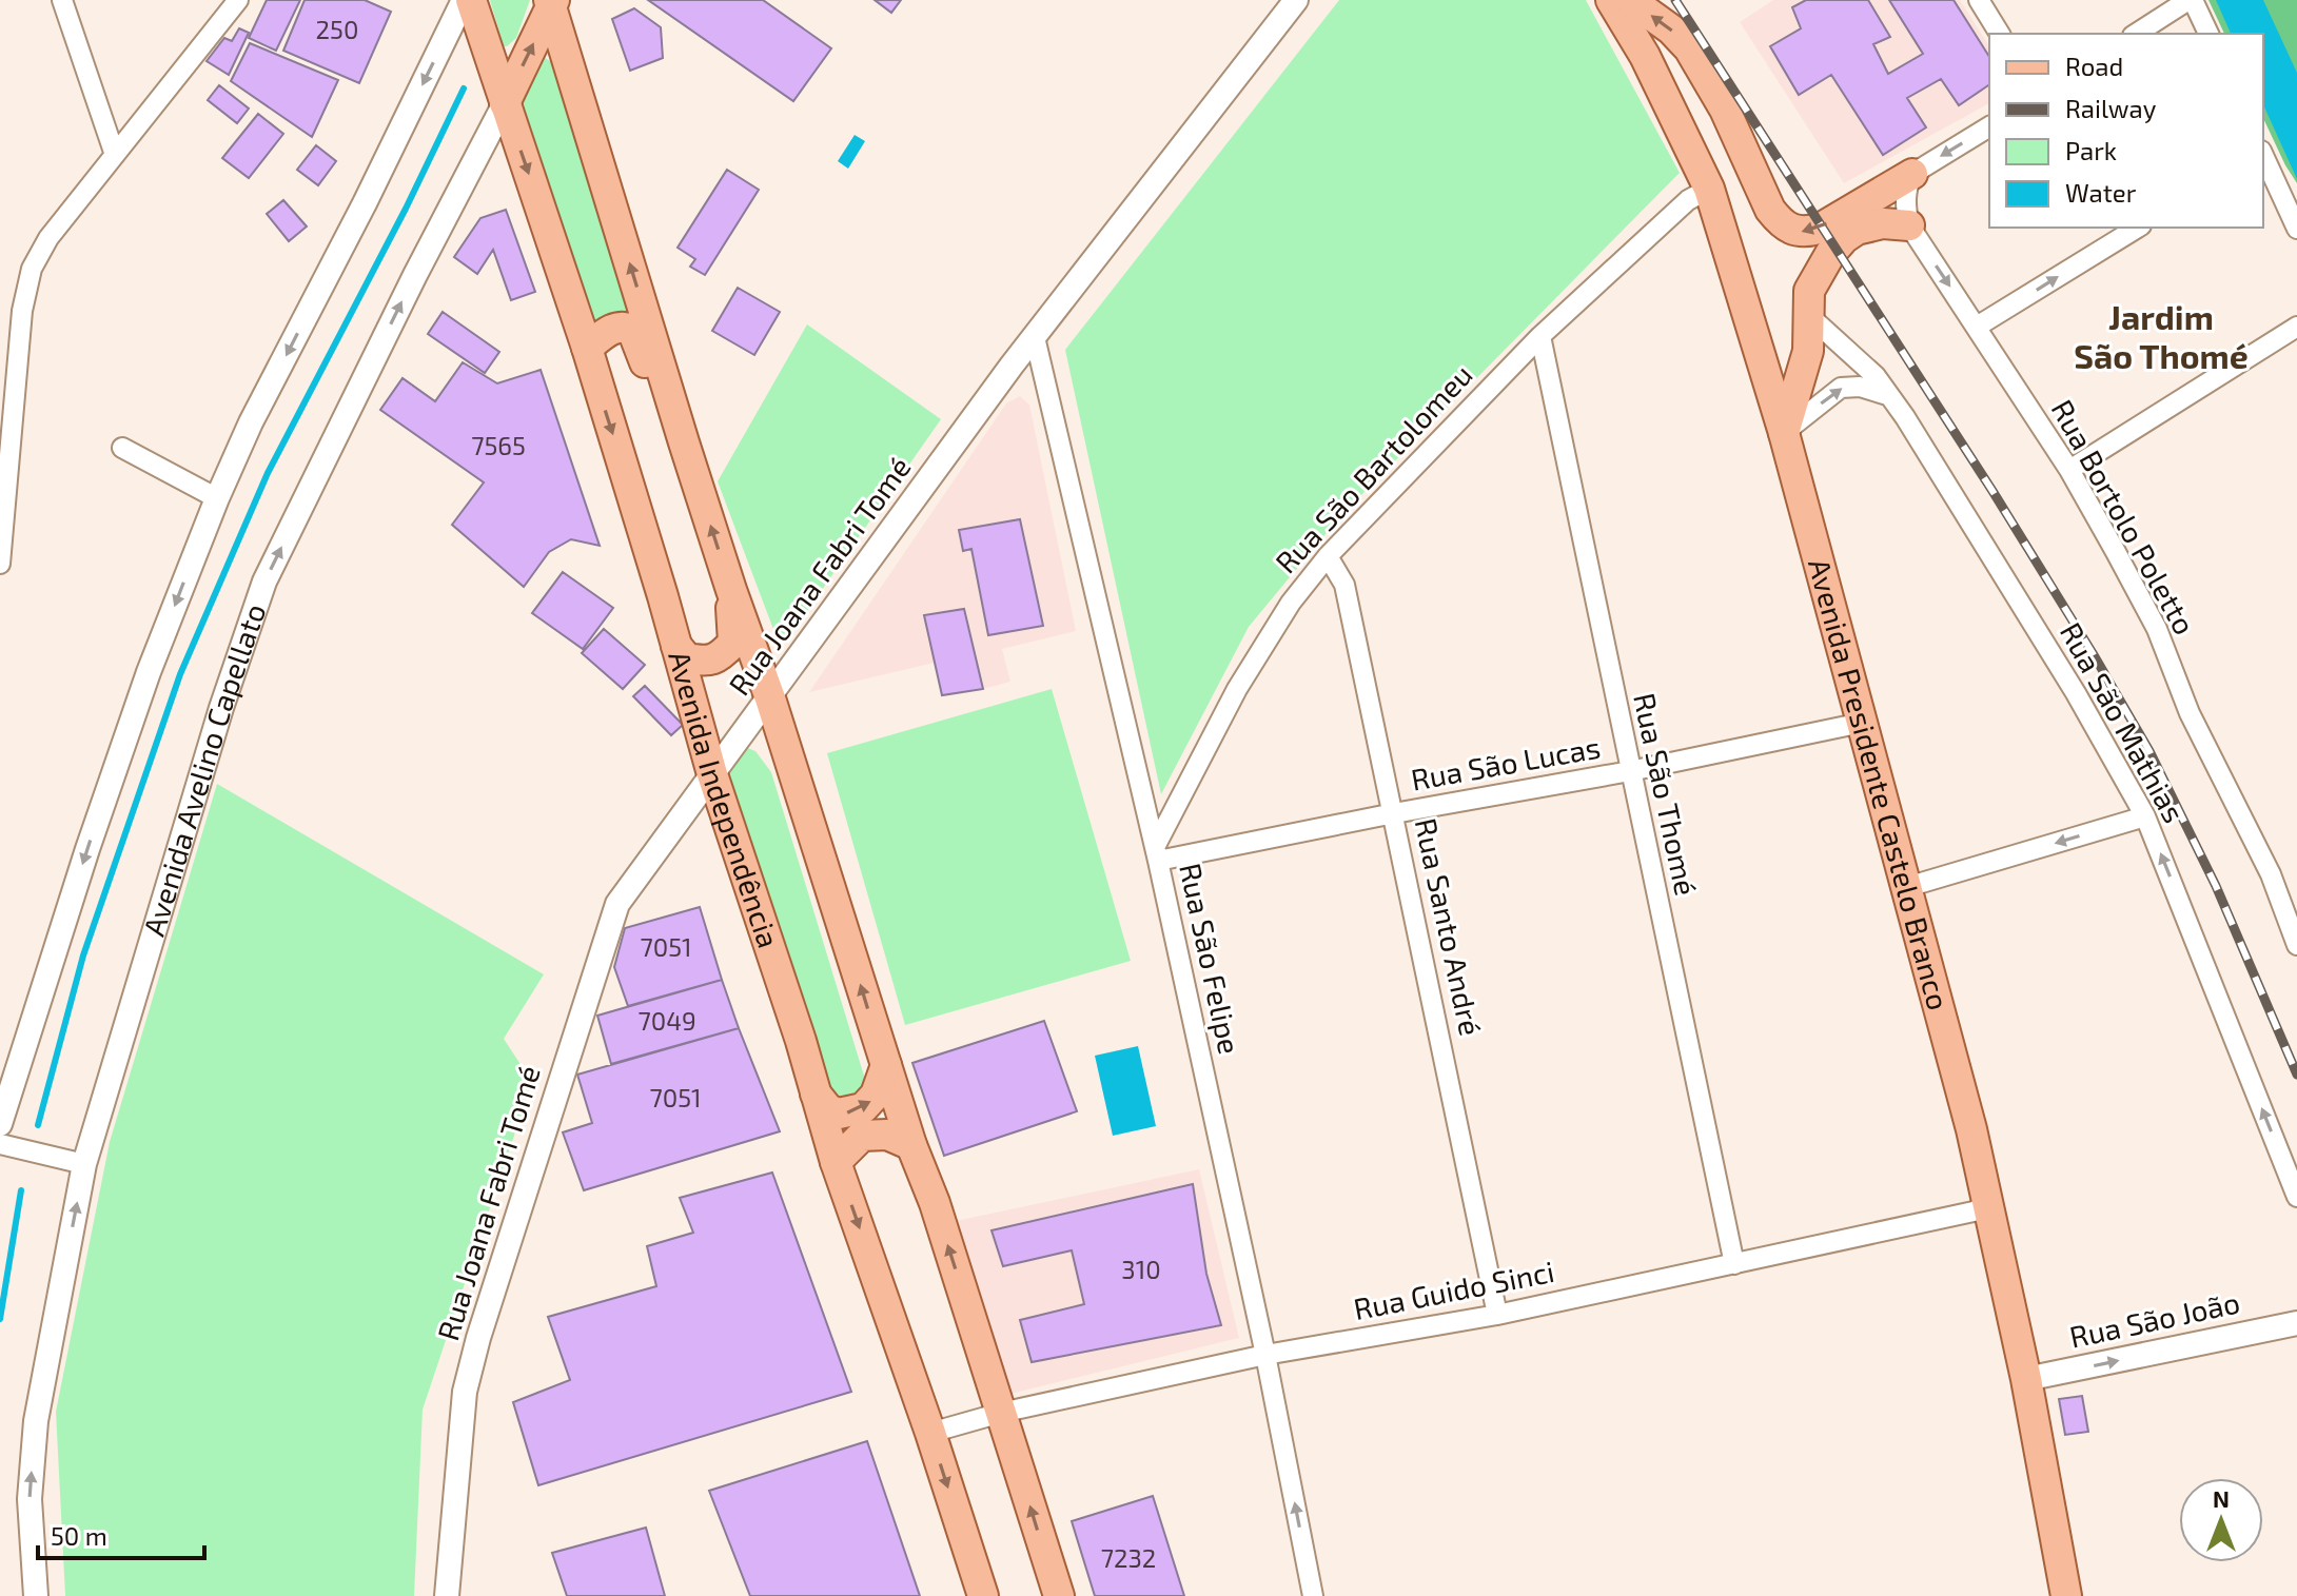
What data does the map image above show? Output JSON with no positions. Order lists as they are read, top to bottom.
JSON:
{
  "streets": {
    "main road": ["Avenida Avelino Capellato", "Avenida Presidente Castelo Branco", "Avenida Independência"],
    "street": [
      "Rua São Bartolomeu",
      "Rua Bortolo Poletto",
      "Rua Joana Fabri Tomé",
      "Rua São Mathias",
      "Rua São Lucas",
      "Rua São Thomé",
      "Rua Santo André",
      "Rua São Felipe",
      "Rua Guido Sinci",
      "Rua São João"
    ]
  },
  "crossings": [
    ["Rua São Bartolomeu", "Rua São Lucas"],
    ["Rua São Bartolomeu", "Avenida Presidente Castelo Branco"],
    ["Rua São Bartolomeu", "Rua São Thomé"],
    ["Rua São Bartolomeu", "Rua Santo André"],
    ["Rua São Bartolomeu", "Rua São Felipe"],
    ["Rua Joana Fabri Tomé", "Avenida Independência"],
    ["Rua Joana Fabri Tomé", "Rua São Felipe"],
    ["Rua São Lucas", "Avenida Presidente Castelo Branco"],
    ["Rua São Lucas", "Rua São Thomé"],
    ["Rua São Lucas", "Rua Santo André"],
    ["Rua São Lucas", "Rua São Felipe"],
    ["Avenida Avelino Capellato", "Avenida Independência"],
    ["Avenida Presidente Castelo Branco", "Rua Guido Sinci"],
    ["Avenida Presidente Castelo Branco", "Rua São João"],
    ["Rua São Thomé", "Rua Guido Sinci"],
    ["Avenida Independência", "Rua Guido Sinci"],
    ["Rua Santo André", "Rua Guido Sinci"],
    ["Rua São Felipe", "Rua Guido Sinci"]
  ],
  "one_way": ["Rua São Mathias", "Avenida Avelino Capellato", "Rua São João"],
  "districts": ["Jardim São Thomé"],
  "house_numbers": [
    "250",
    "7565",
    "7051",
    "7049",
    "7051",
    "310",
    "7232"
  ],
  "legend": [
    "Road",
    "Railway",
    "Park",
    "Water"
  ],
  "scale_bar": "50 m",
  "north": "top"
}
